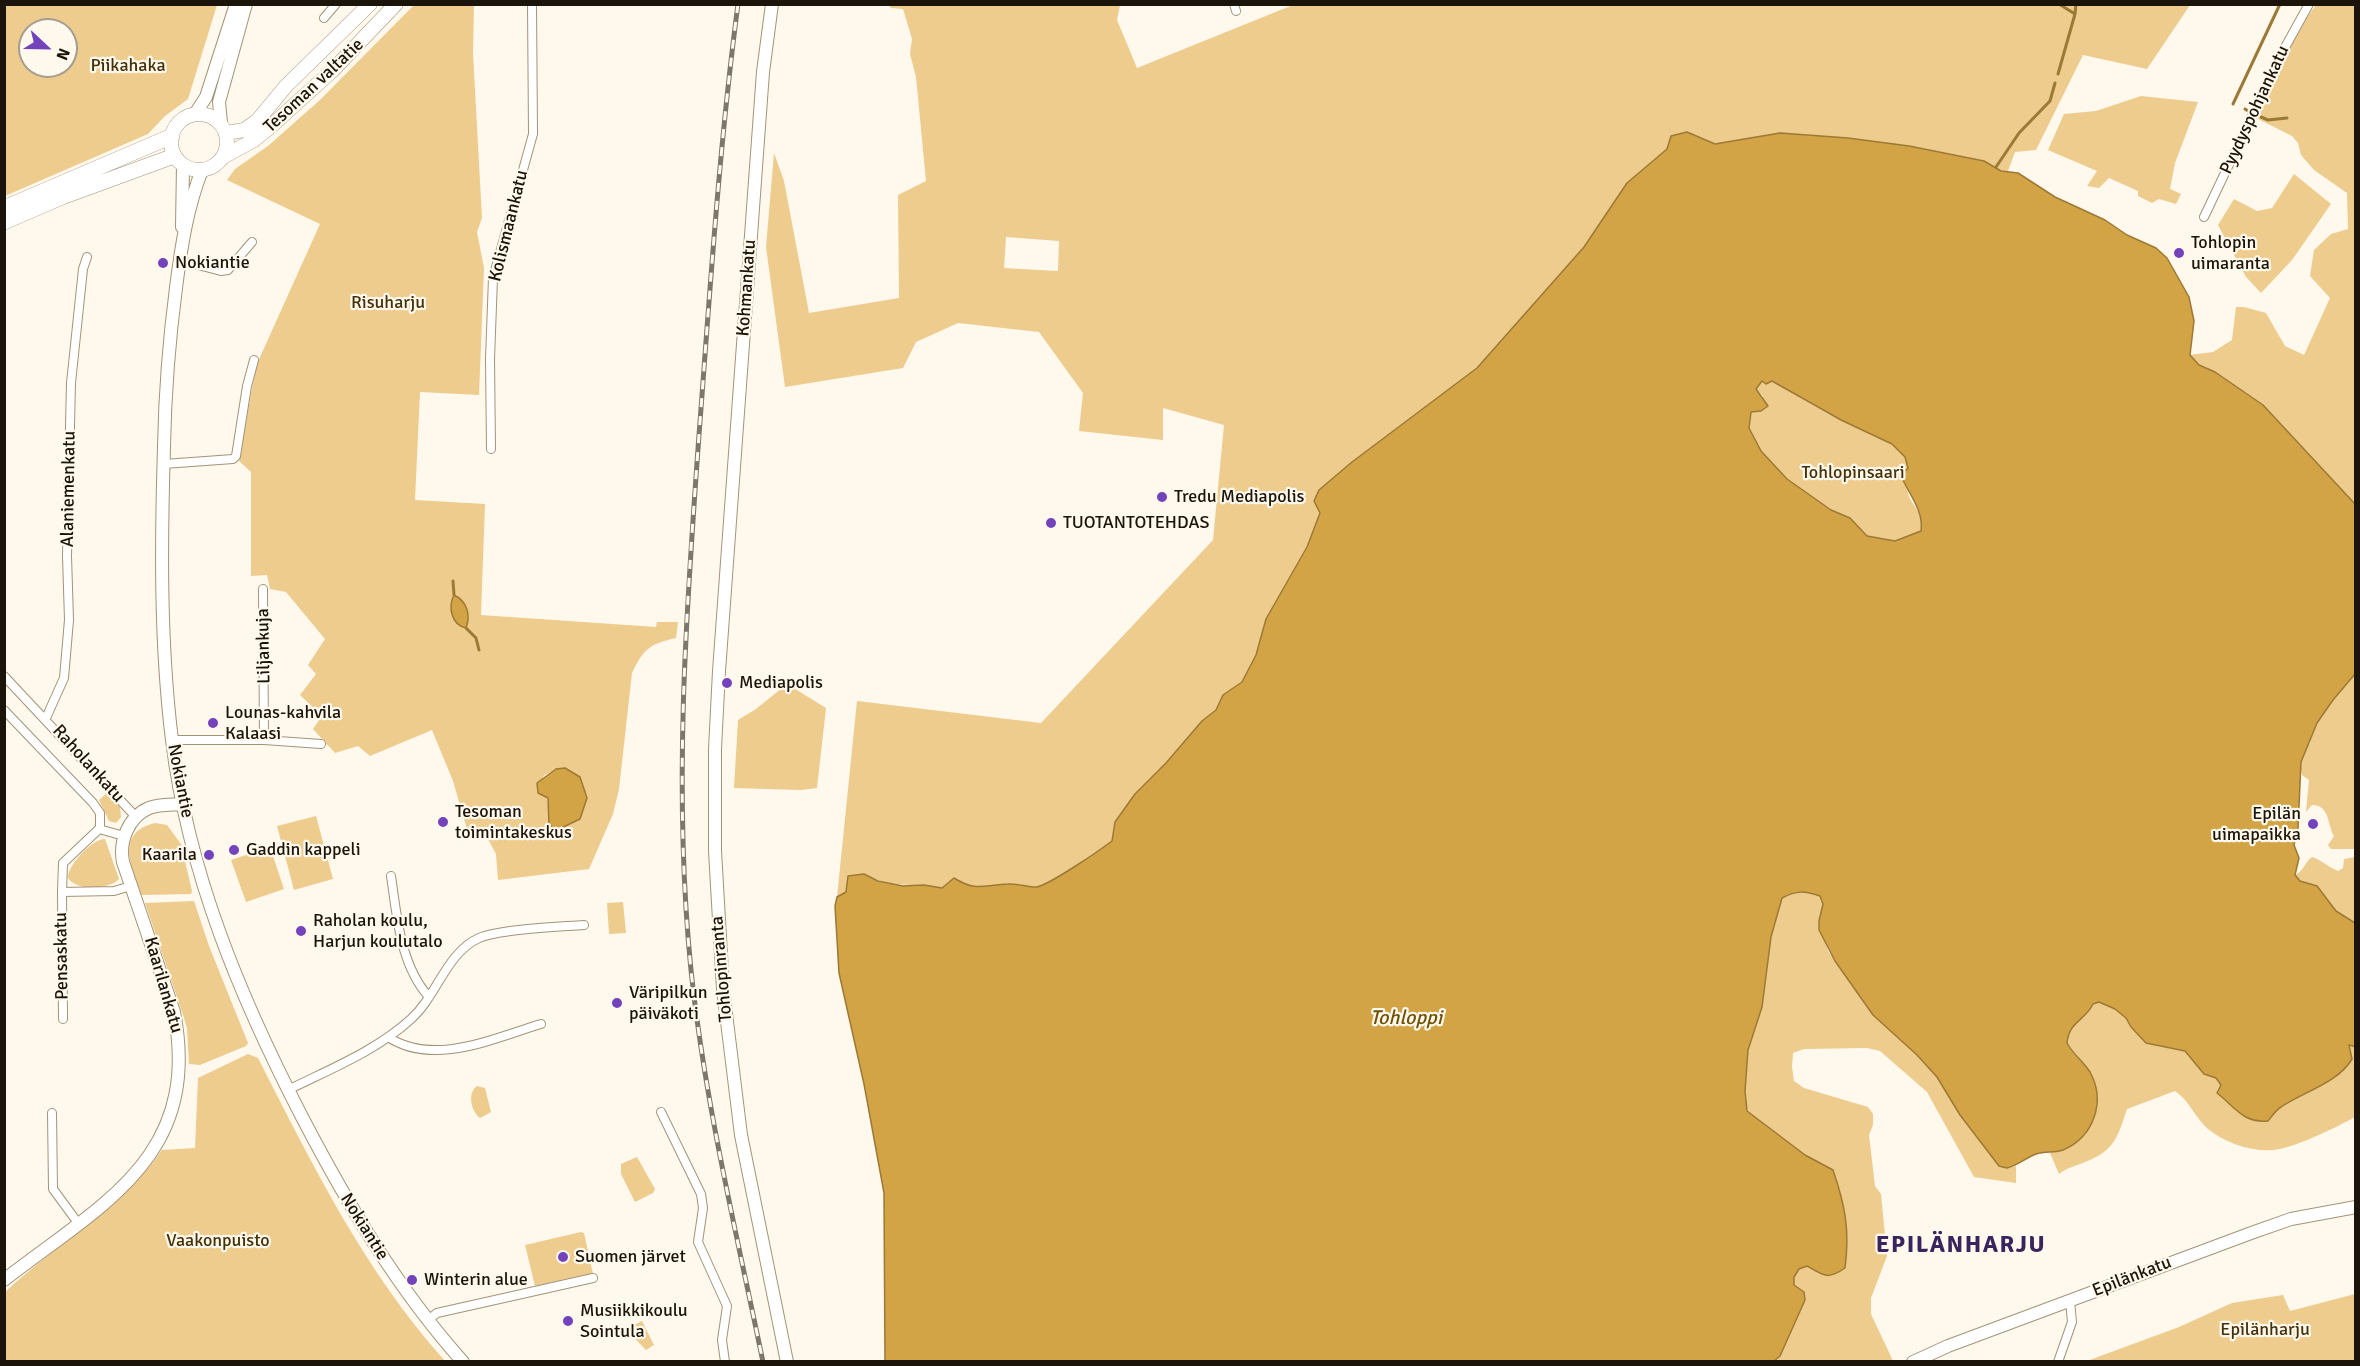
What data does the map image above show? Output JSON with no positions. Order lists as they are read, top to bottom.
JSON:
{
  "streets": {
    "main road": ["Tesoman valtatie"],
    "street": [
      "Pyydyspohjankatu",
      "Kolismaankatu",
      "Kohmankatu",
      "Alaniemenkatu",
      "Liljankuja",
      "Raholankatu",
      "Nokiantie",
      "Pensaskatu",
      "Tohlopinranta",
      "Kaarilankatu",
      "Epilänkatu"
    ]
  },
  "crossings": [
    ["Tesoman valtatie", "Nokiantie"],
    ["Kohmankatu", "Tohlopinranta"],
    ["Alaniemenkatu", "Raholankatu"],
    ["Raholankatu", "Nokiantie"],
    ["Raholankatu", "Pensaskatu"]
  ],
  "districts": ["EPILÄNHARJU"],
  "water": ["Tohloppi"],
  "parks": [
    "Piikahaka",
    "Risuharju",
    "Tohlopinsaari",
    "Vaakonpuisto",
    "Epilänharju"
  ],
  "places": [
    "Tohlopin uimaranta",
    "Nokiantie",
    "Tredu Mediapolis",
    "TUOTANTOTEHDAS",
    "Mediapolis",
    "Lounas-kahvila Kalaasi",
    "Tesoman toimintakeskus",
    "Epilän uimapaikka",
    "Gaddin kappeli",
    "Kaarila",
    "Raholan koulu, Harjun koulutalo",
    "Väripilkun päiväkoti",
    "Suomen järvet",
    "Winterin alue",
    "Musiikkikoulu Sointula"
  ],
  "north": "right"
}
